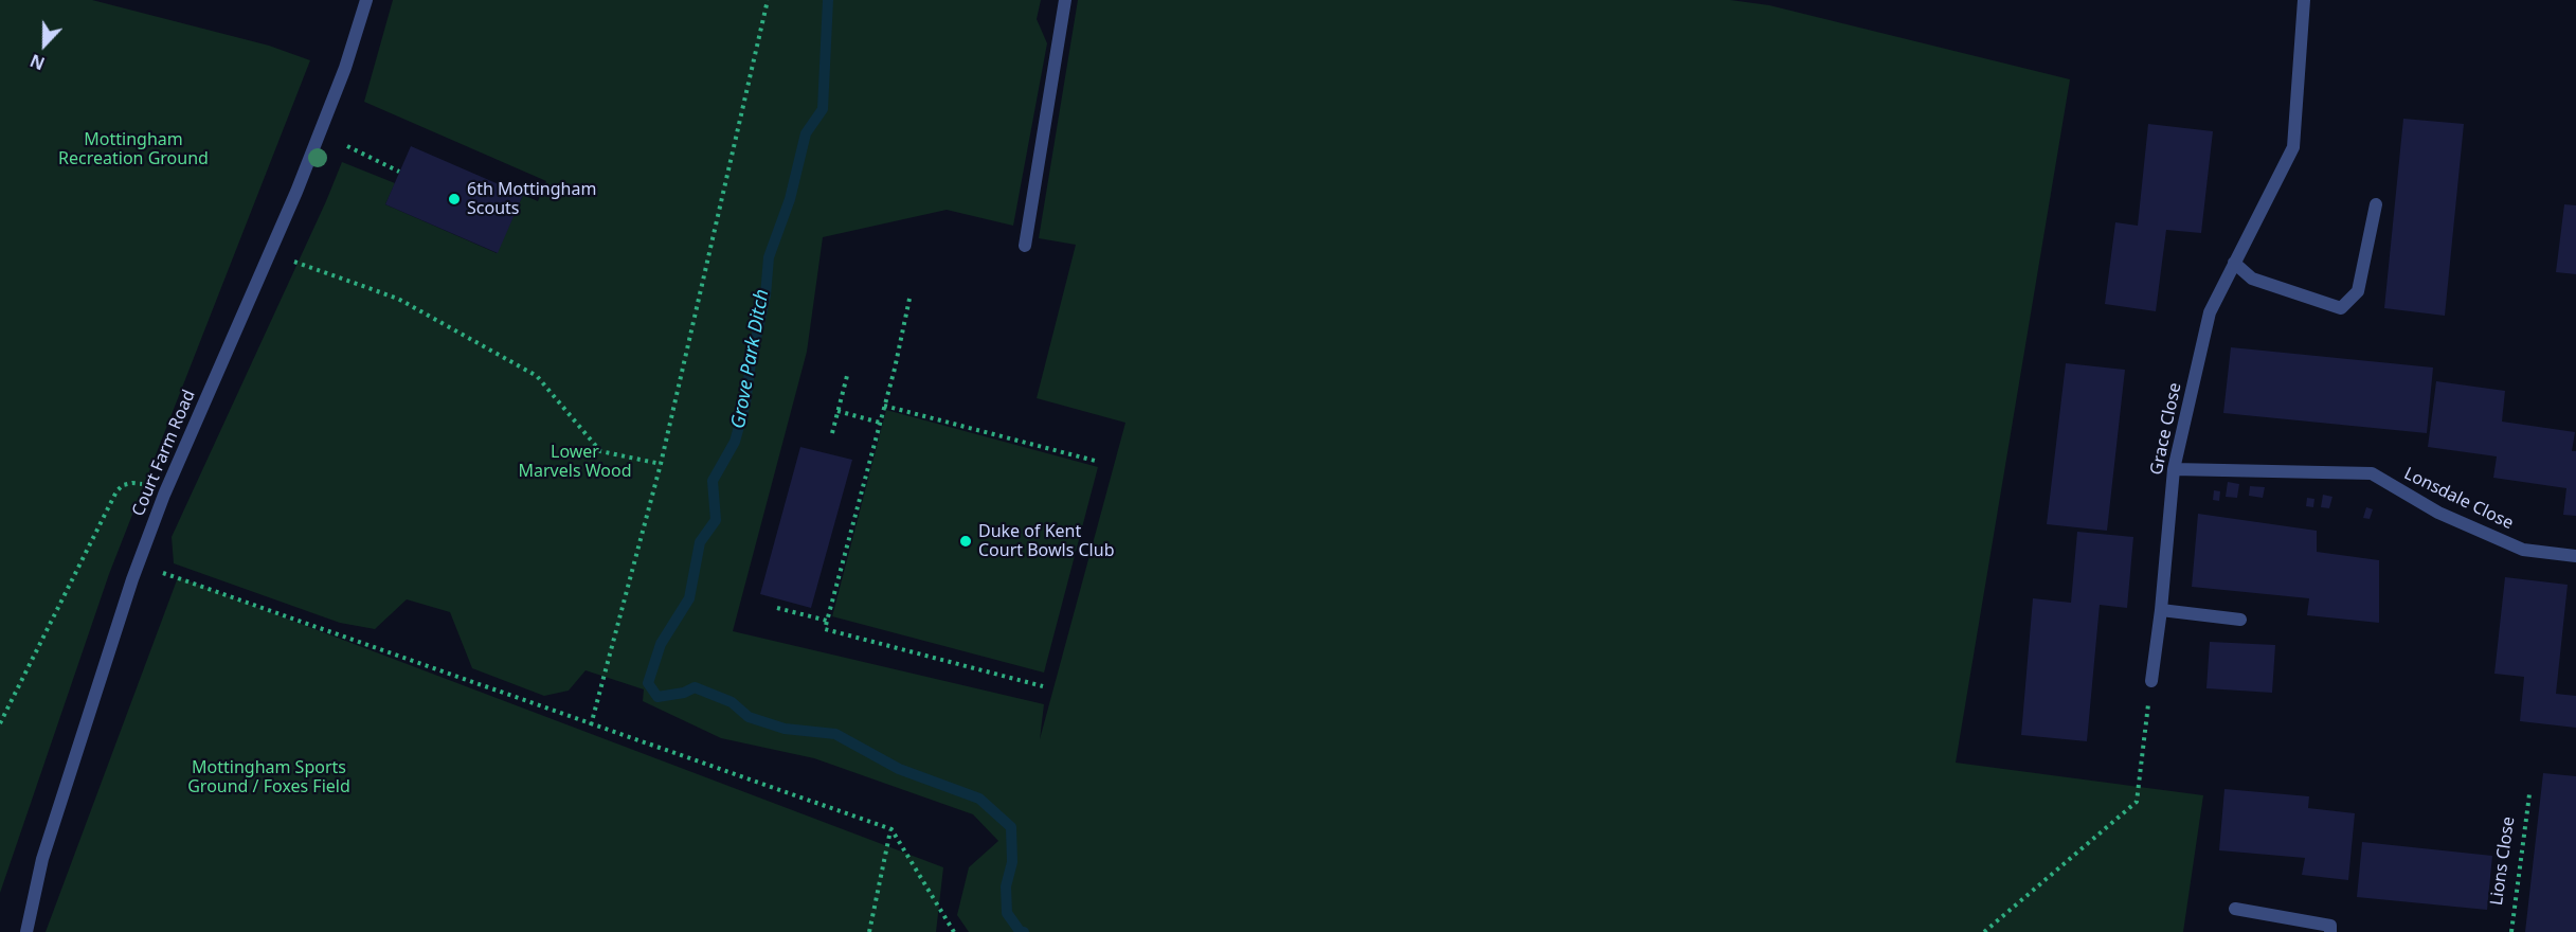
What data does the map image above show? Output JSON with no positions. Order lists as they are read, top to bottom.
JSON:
{
  "streets": {
    "street": ["Grace Close", "Court Farm Road", "Lonsdale Close"],
    "path": ["Lions Close"]
  },
  "crossings": [
    ["Grace Close", "Lonsdale Close"]
  ],
  "water": ["Grove Park Ditch"],
  "parks": ["Mottingham Recreation Ground", "Lower Marvels Wood", "Mottingham Sports Ground / Foxes Field"],
  "places": ["6th Mottingham Scouts", "Duke of Kent Court Bowls Club"],
  "north": "bottom"
}
